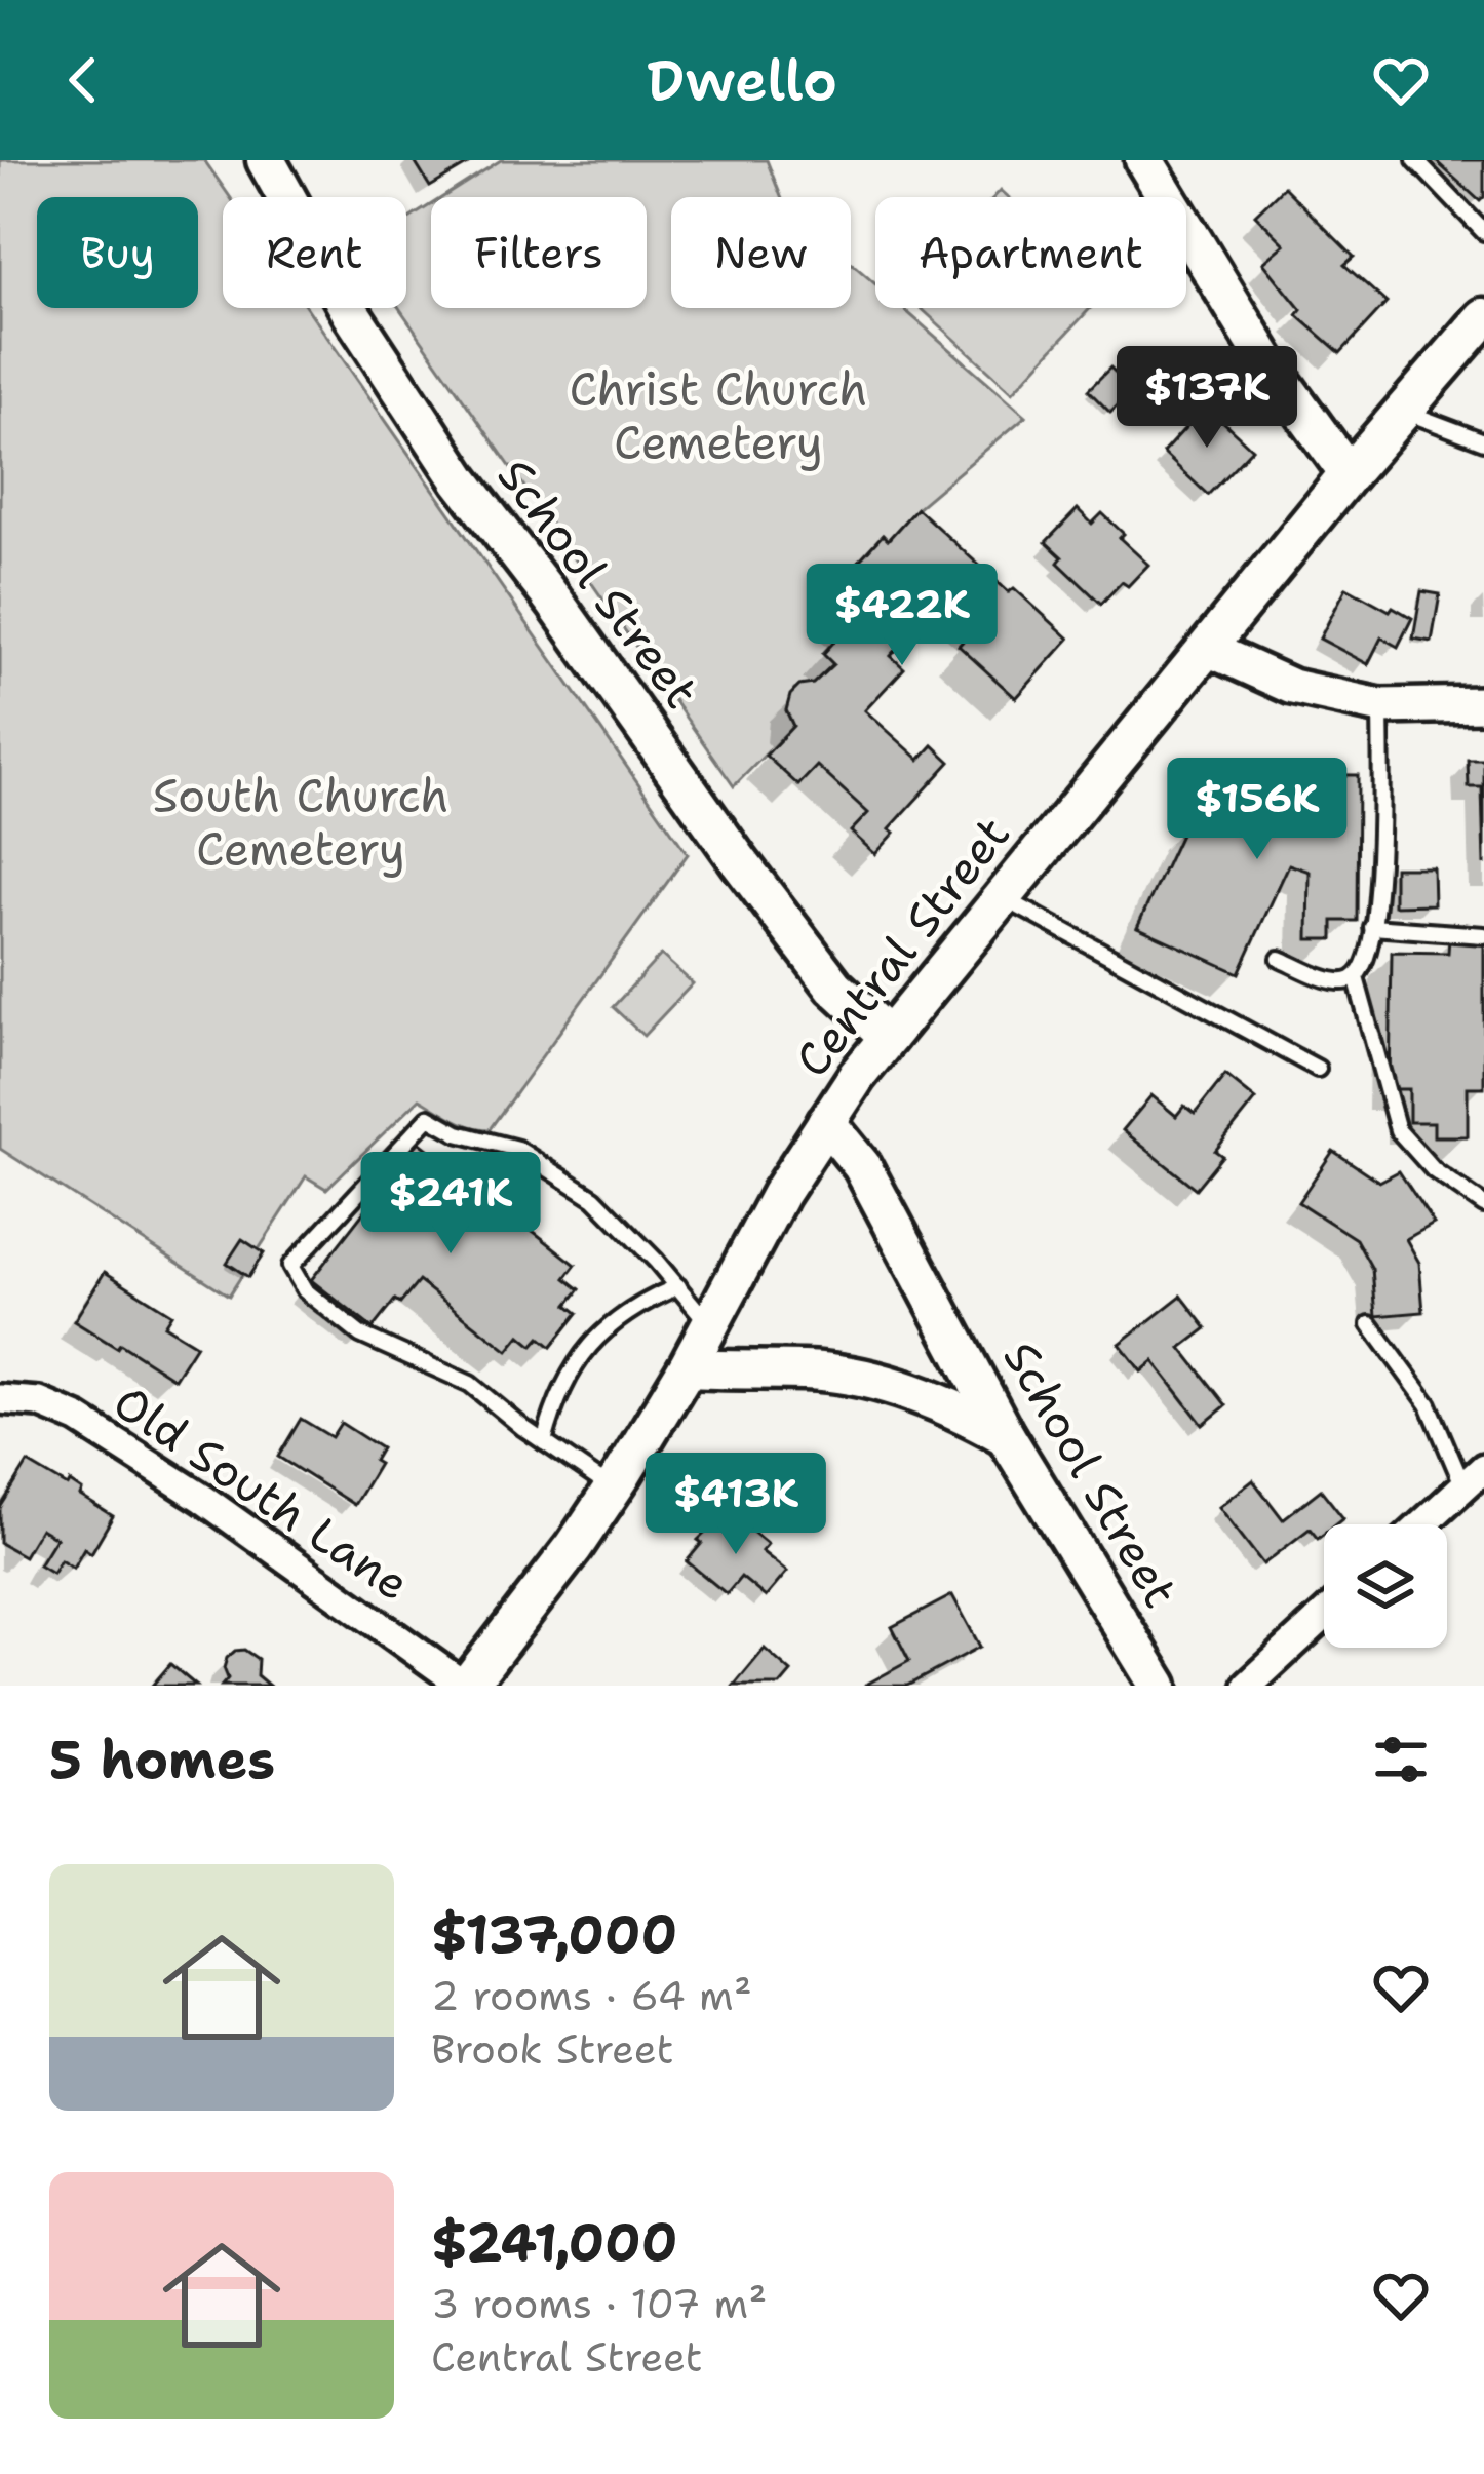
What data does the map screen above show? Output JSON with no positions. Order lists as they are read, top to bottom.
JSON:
{
  "streets": {
    "main road": ["School Street", "Central Street"],
    "street": ["Old South Lane"]
  },
  "crossings": [
    ["School Street", "Central Street"],
    ["Central Street", "Old South Lane"]
  ],
  "parks": ["Christ Church Cemetery", "South Church Cemetery"],
  "page": {
    "header": "Dwello",
    "chip": [
      "Buy",
      "Rent",
      "Filters",
      "New",
      "Apartment"
    ],
    "price": [
      "$137K",
      "$422K",
      "$156K",
      "$241K",
      "$413K"
    ],
    "heading": "5 homes",
    "list": [
      {
        "name": "$137,000",
        "note": "2 rooms · 64 m² · Brook Street"
      },
      {
        "name": "$241,000",
        "note": "3 rooms · 107 m² · Central Street"
      }
    ]
  }
}
